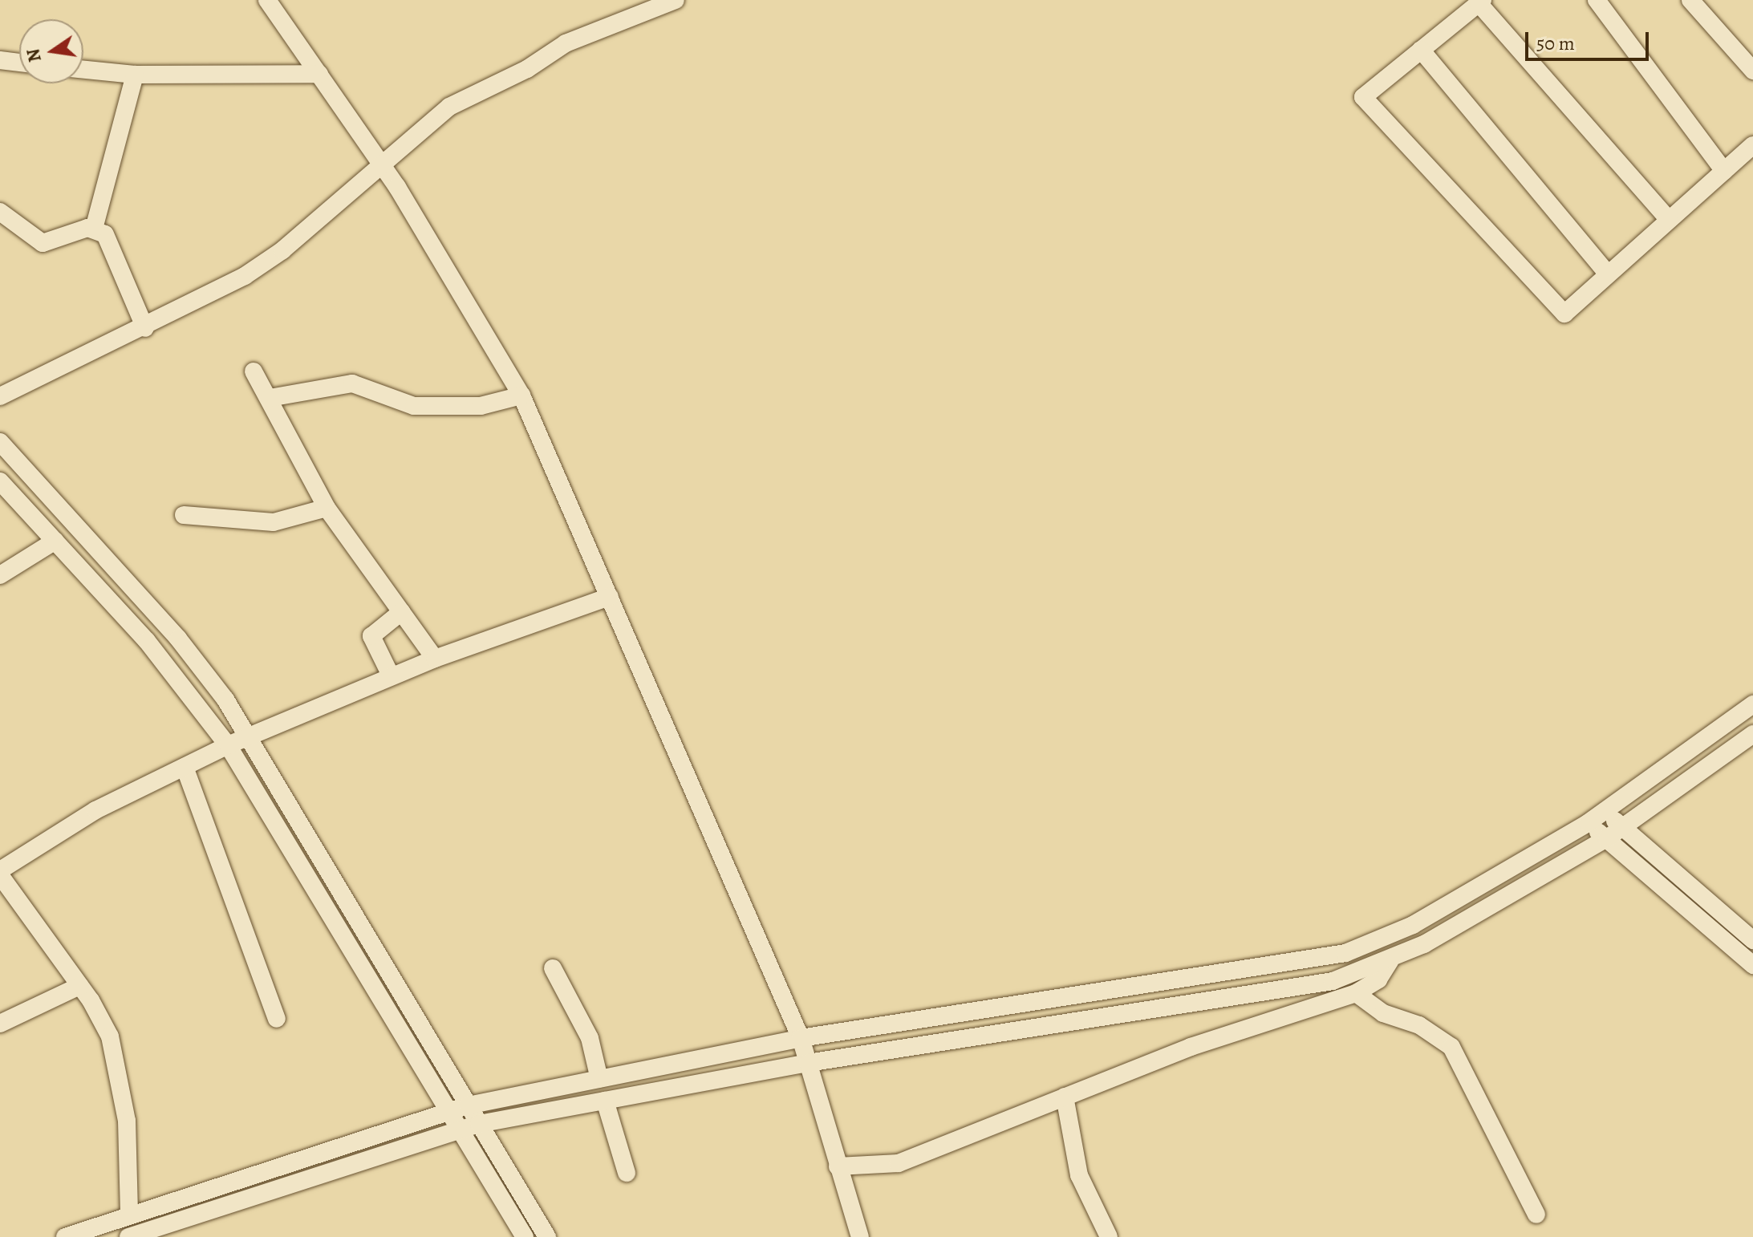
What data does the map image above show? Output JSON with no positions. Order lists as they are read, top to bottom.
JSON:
{
  "scale_bar": "50 m",
  "north": "left"
}
